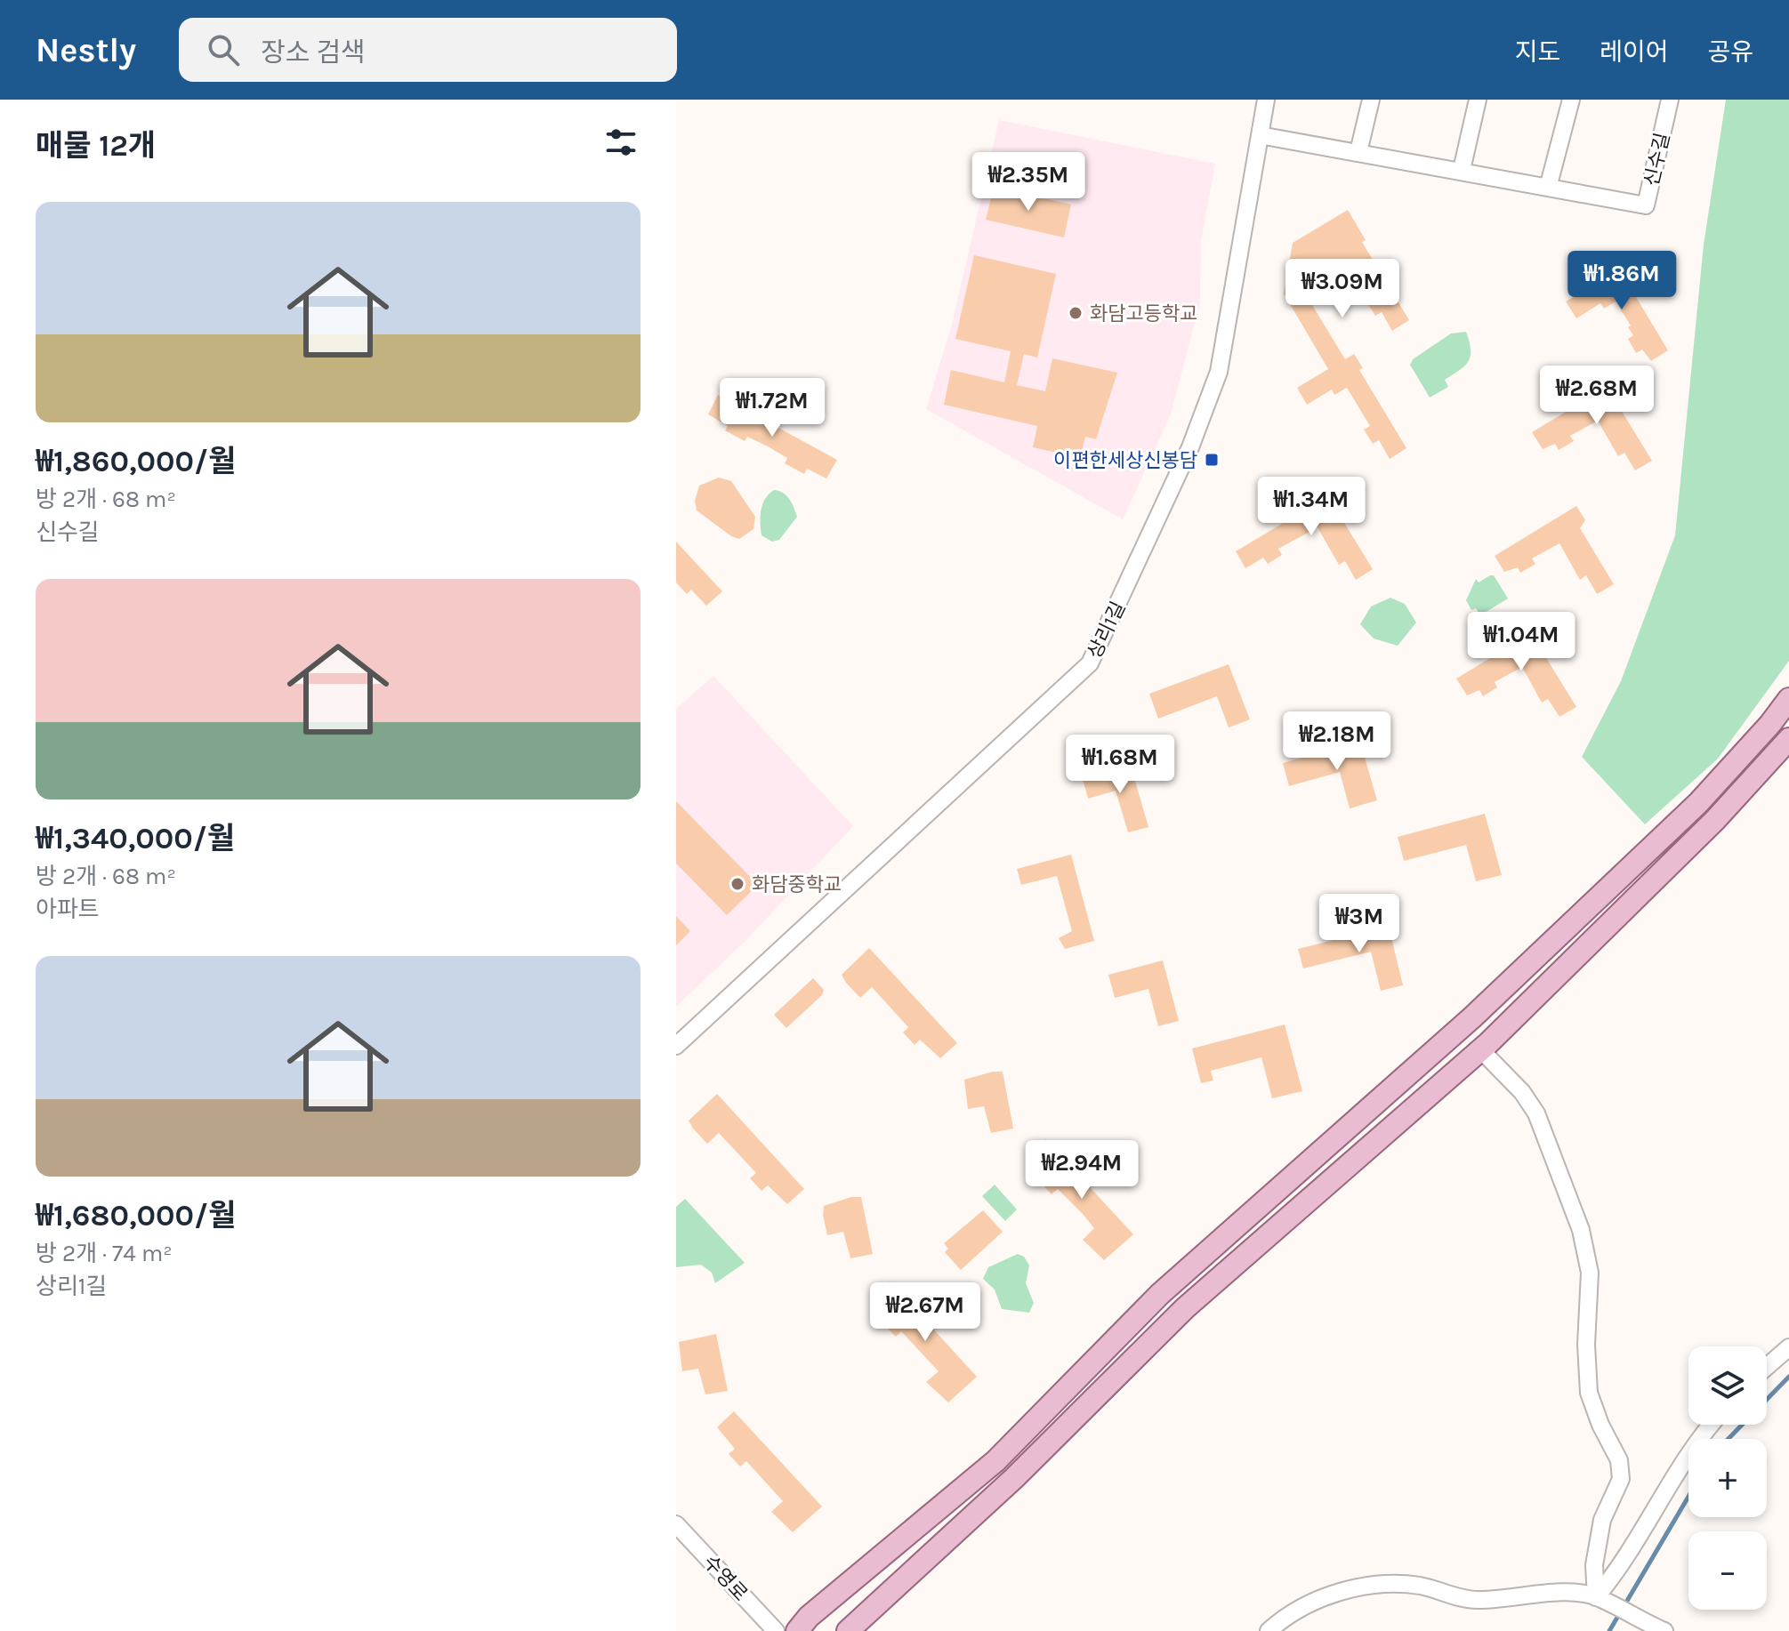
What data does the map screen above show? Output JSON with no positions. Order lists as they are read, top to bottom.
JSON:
{
  "streets": {
    "street": ["신수길", "상리1길", "수영로"]
  },
  "crossings": [
    ["신수길", "상리1길"]
  ],
  "places": {
    "other": ["화담고등학교", "화담중학교"],
    "transit": ["이편한세상신봉담"]
  },
  "page": {
    "header": "Nestly",
    "search": "장소 검색",
    "nav": ["지도", "레이어", "공유"],
    "heading": "매물 12개",
    "price": [
      "₩2.35M",
      "₩1.86M",
      "₩3.09M",
      "₩2.68M",
      "₩1.72M",
      "₩1.34M",
      "₩1.04M",
      "₩2.18M",
      "₩1.68M",
      "₩3M",
      "₩2.94M",
      "₩2.67M"
    ],
    "list": [
      {
        "name": "₩1,860,000/월",
        "note": "방 2개 · 68 m² · 신수길"
      },
      {
        "name": "₩1,340,000/월",
        "note": "방 2개 · 68 m² · 아파트"
      },
      {
        "name": "₩1,680,000/월",
        "note": "방 2개 · 74 m² · 상리1길"
      }
    ],
    "map_buttons": ["+", "−"]
  }
}
